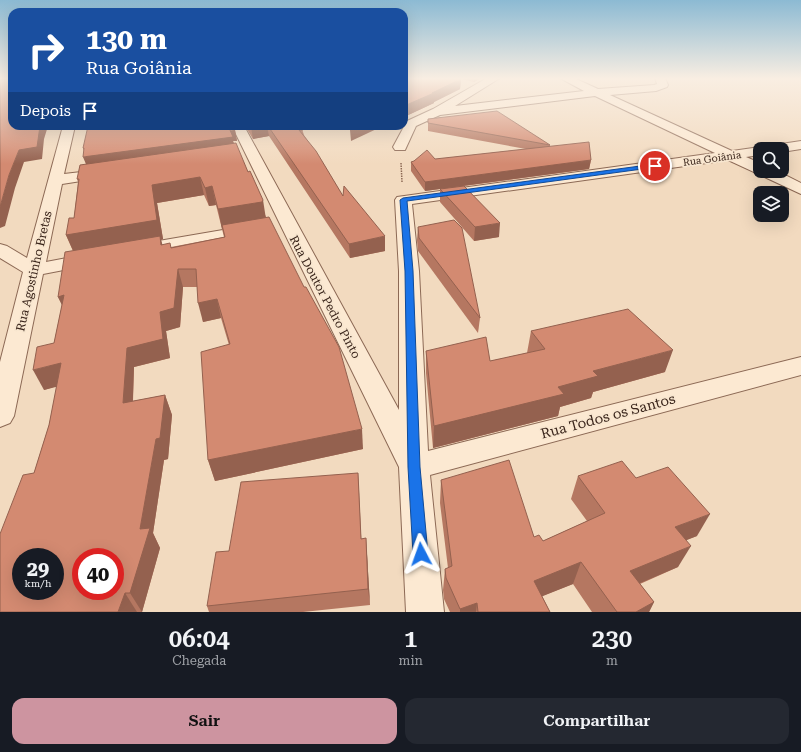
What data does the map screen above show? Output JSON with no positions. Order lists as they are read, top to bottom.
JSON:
{
  "streets": {
    "street": [
      "Rua Goiânia",
      "Rua Agostinho Bretas",
      "Rua Doutor Pedro Pinto",
      "Rua Todos os Santos"
    ]
  },
  "crossings": [
    ["Rua Doutor Pedro Pinto", "Rua Todos os Santos"]
  ],
  "page": {
    "turn": ["130 m", "Rua Goiânia"],
    "then": "Depois",
    "speed": "29 km/h",
    "limit": "40",
    "eta": [
      "06:04",
      "Chegada",
      "1",
      "min",
      "230",
      "m"
    ],
    "buttons": ["Sair", "Compartilhar"]
  }
}
